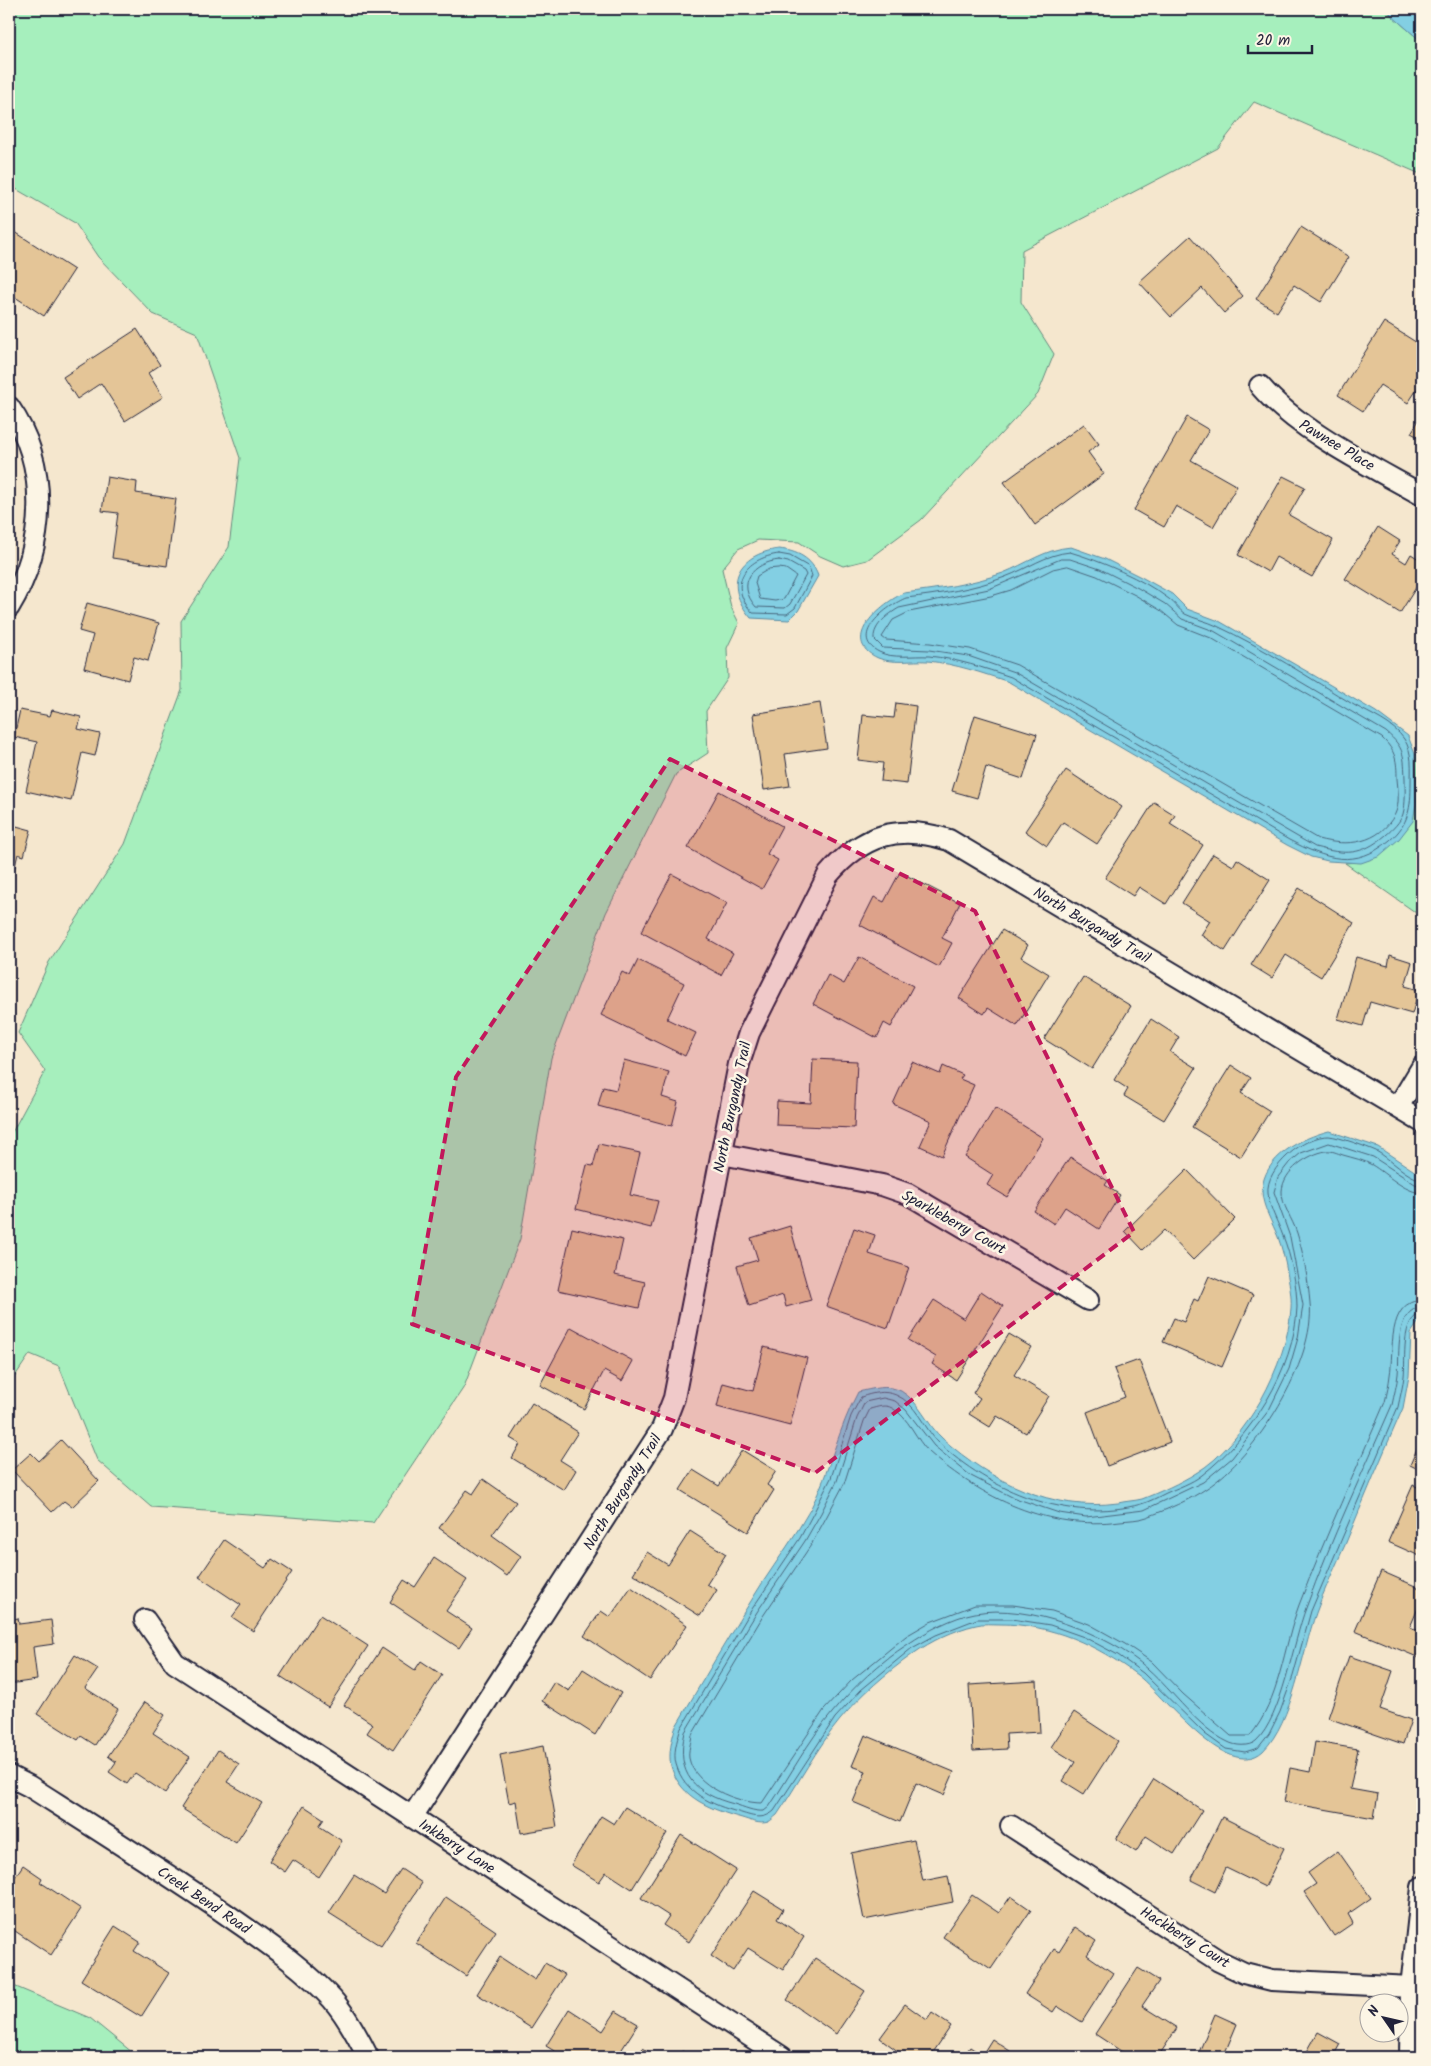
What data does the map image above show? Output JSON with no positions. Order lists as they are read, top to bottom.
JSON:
{
  "streets": {
    "street": [
      "Pawnee Place",
      "North Burgandy Trail",
      "Sparkleberry Court",
      "Inkberry Lane",
      "Creek Bend Road",
      "Hackberry Court"
    ]
  },
  "crossings": [
    ["North Burgandy Trail", "Sparkleberry Court"],
    ["North Burgandy Trail", "Inkberry Lane"]
  ],
  "scale_bar": "20 m",
  "north": "top left"
}
